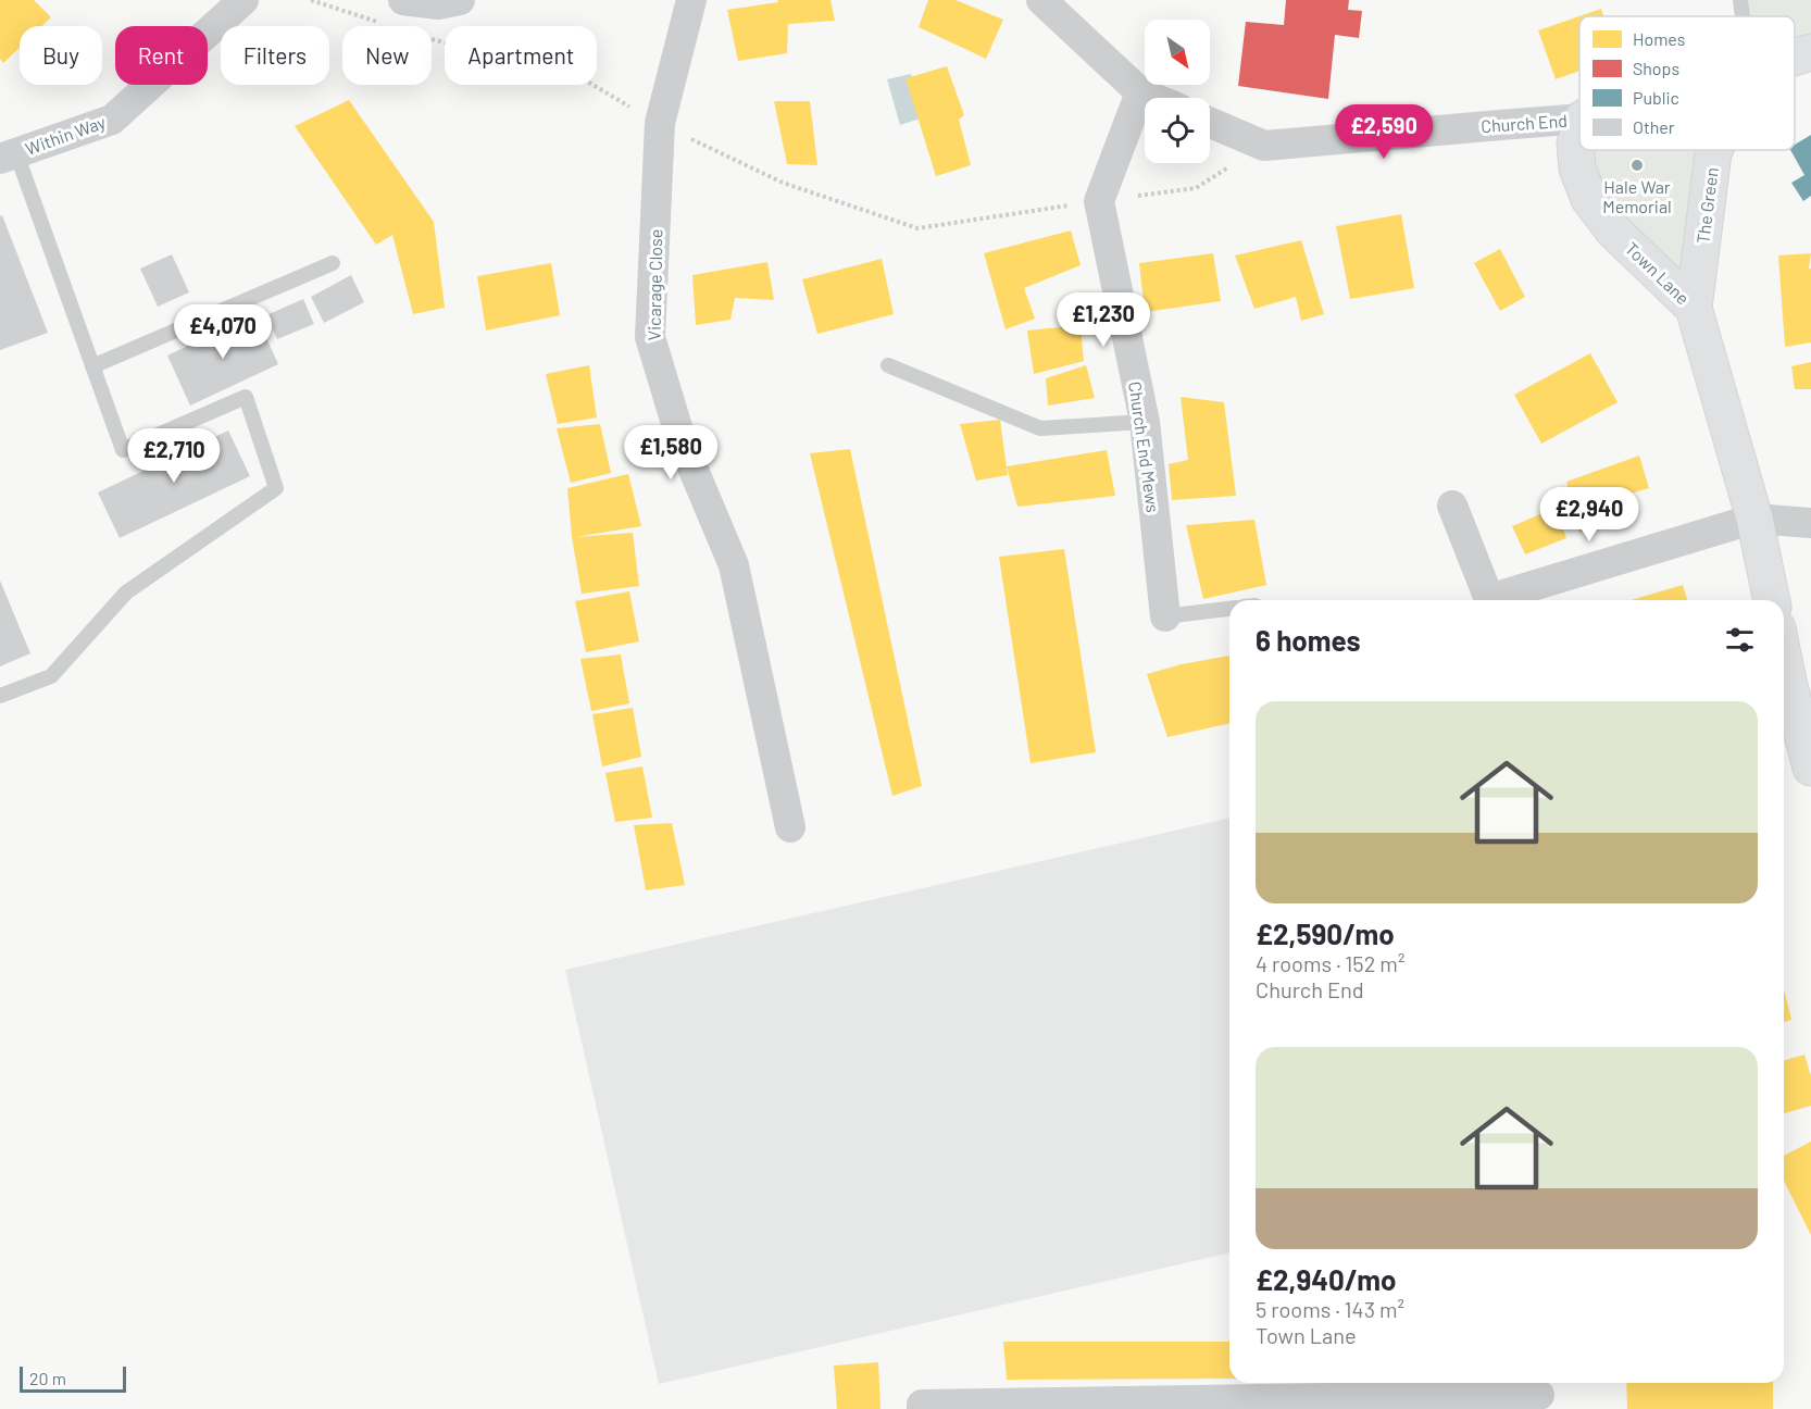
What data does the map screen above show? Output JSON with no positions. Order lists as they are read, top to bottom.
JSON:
{
  "streets": {
    "street": [
      "Church End",
      "Within Way",
      "The Green",
      "Town Lane",
      "Vicarage Close",
      "Church End Mews"
    ]
  },
  "crossings": [
    ["The Green", "Town Lane"]
  ],
  "places": ["Hale War Memorial"],
  "legend": [
    "Homes",
    "Shops",
    "Public",
    "Other"
  ],
  "scale_bar": "20 m",
  "north": "bottom right",
  "page": {
    "chip": [
      "Buy",
      "Rent",
      "Filters",
      "New",
      "Apartment"
    ],
    "price": [
      "£2,590",
      "£1,230",
      "£4,070",
      "£1,580",
      "£2,710",
      "£2,940"
    ],
    "heading": "6 homes",
    "list": [
      {
        "name": "£2,590/mo",
        "note": "4 rooms · 152 m² · Church End"
      },
      {
        "name": "£2,940/mo",
        "note": "5 rooms · 143 m² · Town Lane"
      }
    ],
    "scale": "20 m"
  }
}
